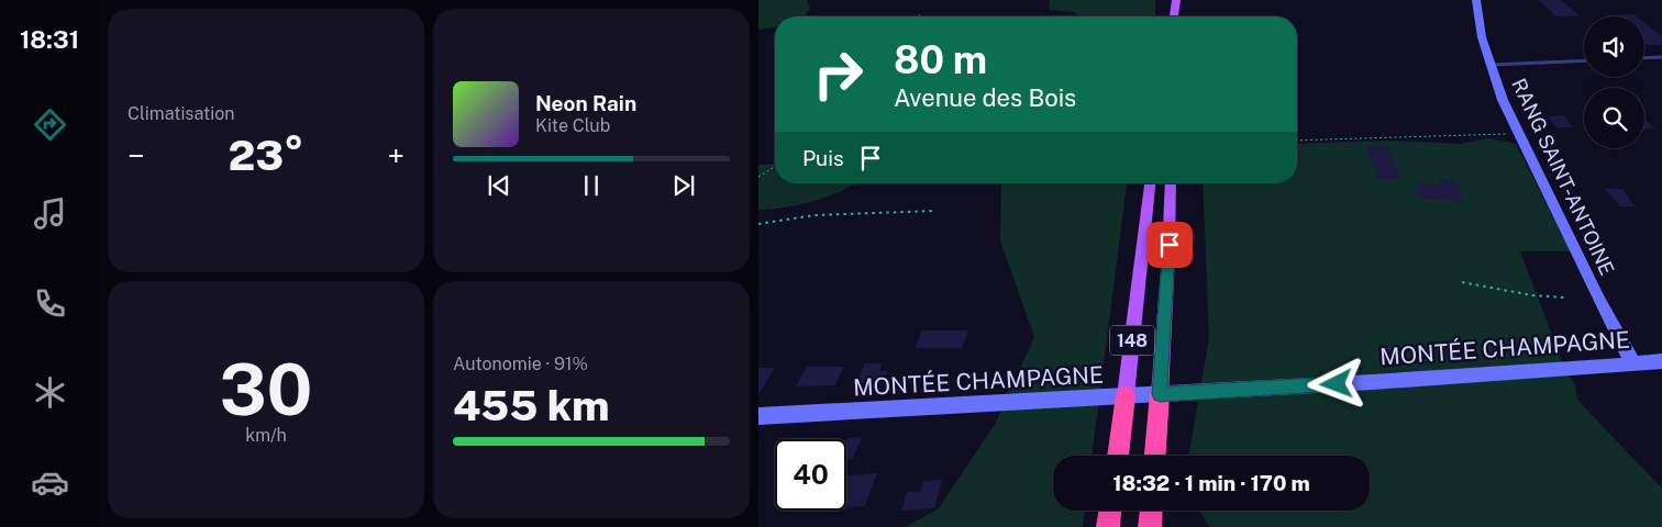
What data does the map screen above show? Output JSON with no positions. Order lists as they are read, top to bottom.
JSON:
{
  "streets": {
    "main road": ["148"],
    "street": ["RANG SAINT-ANTOINE", "MONTÉE CHAMPAGNE"]
  },
  "crossings": [
    ["RANG SAINT-ANTOINE", "MONTÉE CHAMPAGNE"],
    ["148", "MONTÉE CHAMPAGNE"]
  ],
  "page": {
    "tabs": "18:31",
    "tile": [
      "Climatisation",
      ["30", "km/h"],
      ["Autonomie · 91%", "455 km"]
    ],
    "turn": ["80 m", "Avenue des Bois"],
    "song": ["Neon Rain", "Kite Club"],
    "then": "Puis",
    "heat": ["−", "23°", "+"],
    "limit": "40",
    "trip": "18:32 · 1 min · 170 m"
  }
}
